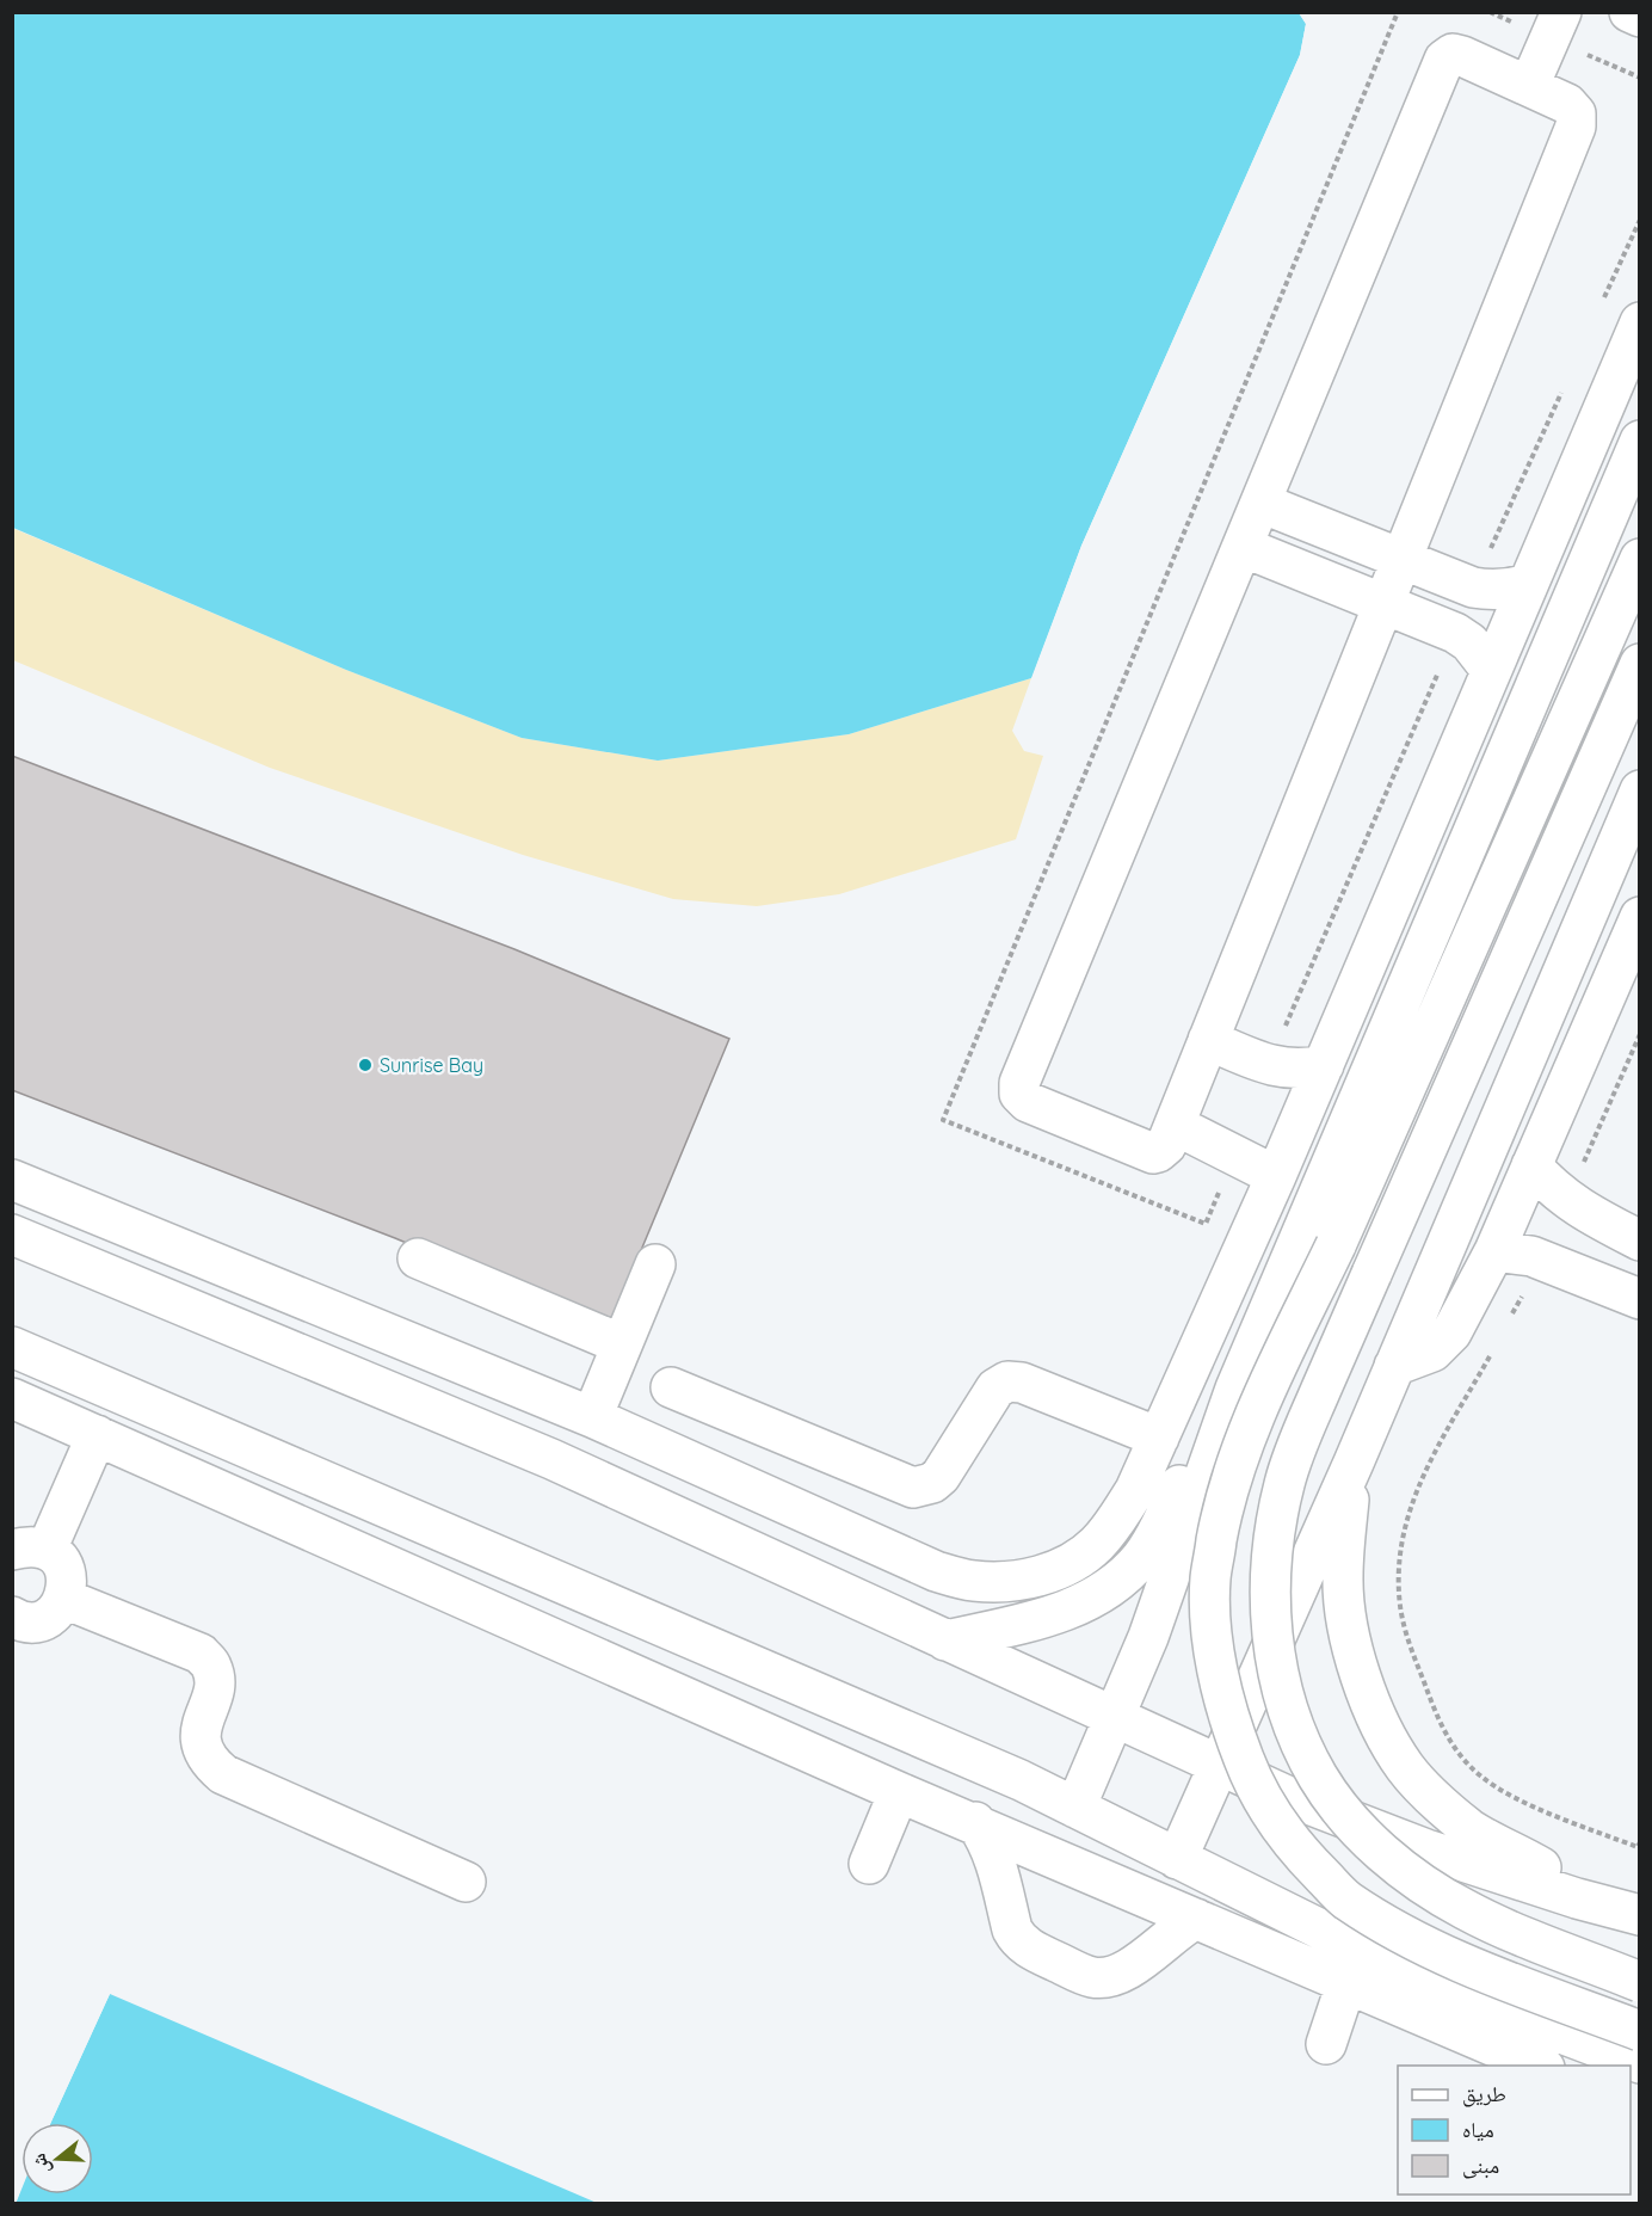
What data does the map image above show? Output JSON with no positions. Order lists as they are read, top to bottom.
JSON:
{
  "places": ["Sunrise Bay"],
  "legend": ["طريق", "مياه", "مبنى"],
  "north": "left"
}
